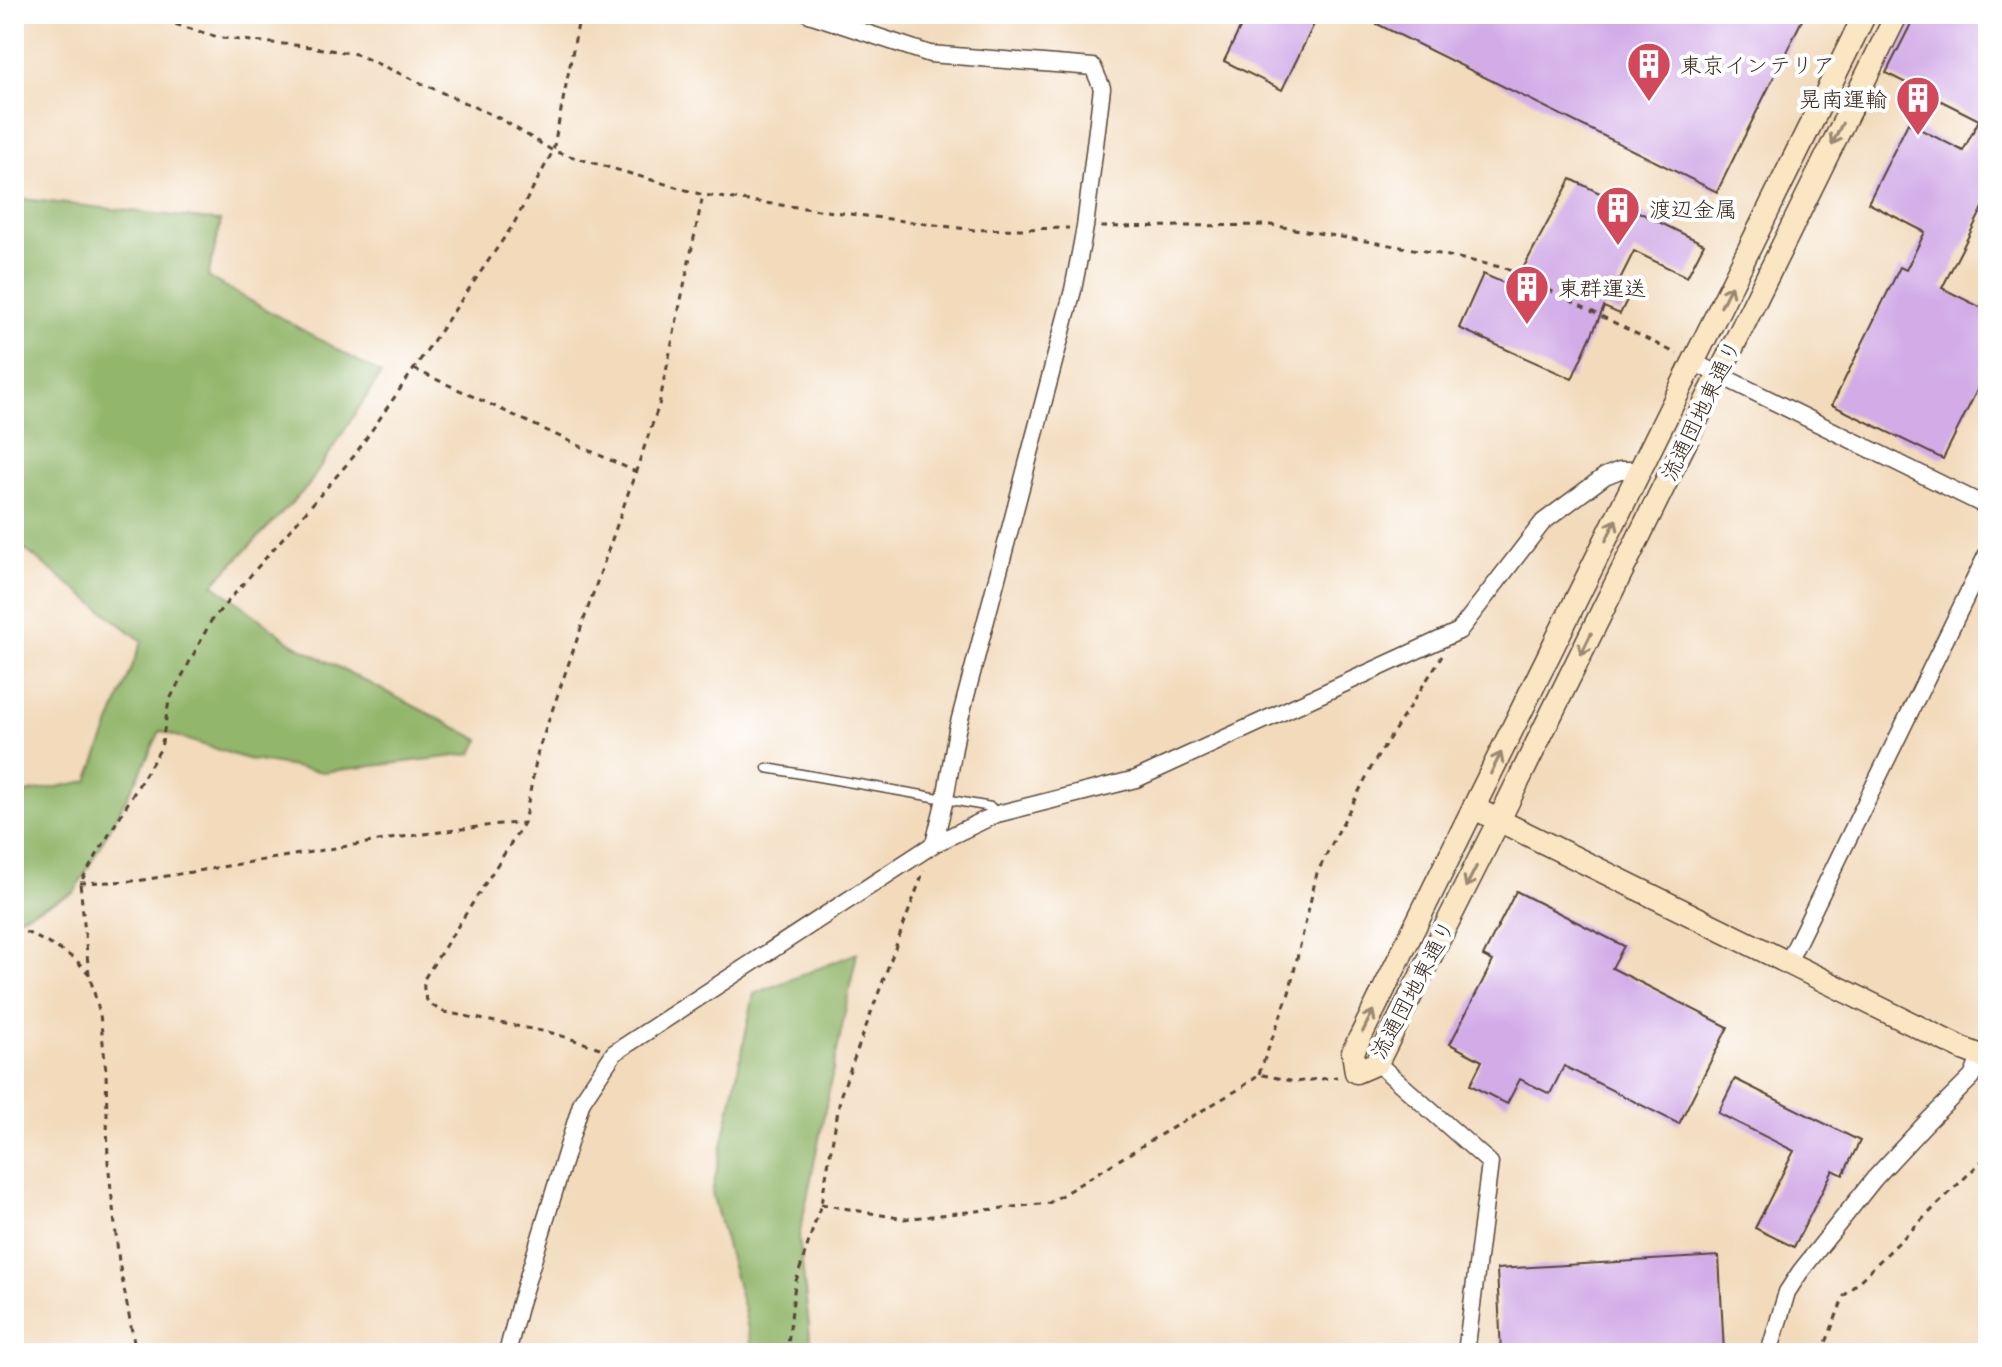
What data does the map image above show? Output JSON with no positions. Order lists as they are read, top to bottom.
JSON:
{
  "streets": {
    "street": ["流通団地東通り"]
  },
  "places": {
    "building": [
      "東京インテリア",
      "晃南運輸",
      "渡辺金属",
      "東群運送"
    ]
  }
}
